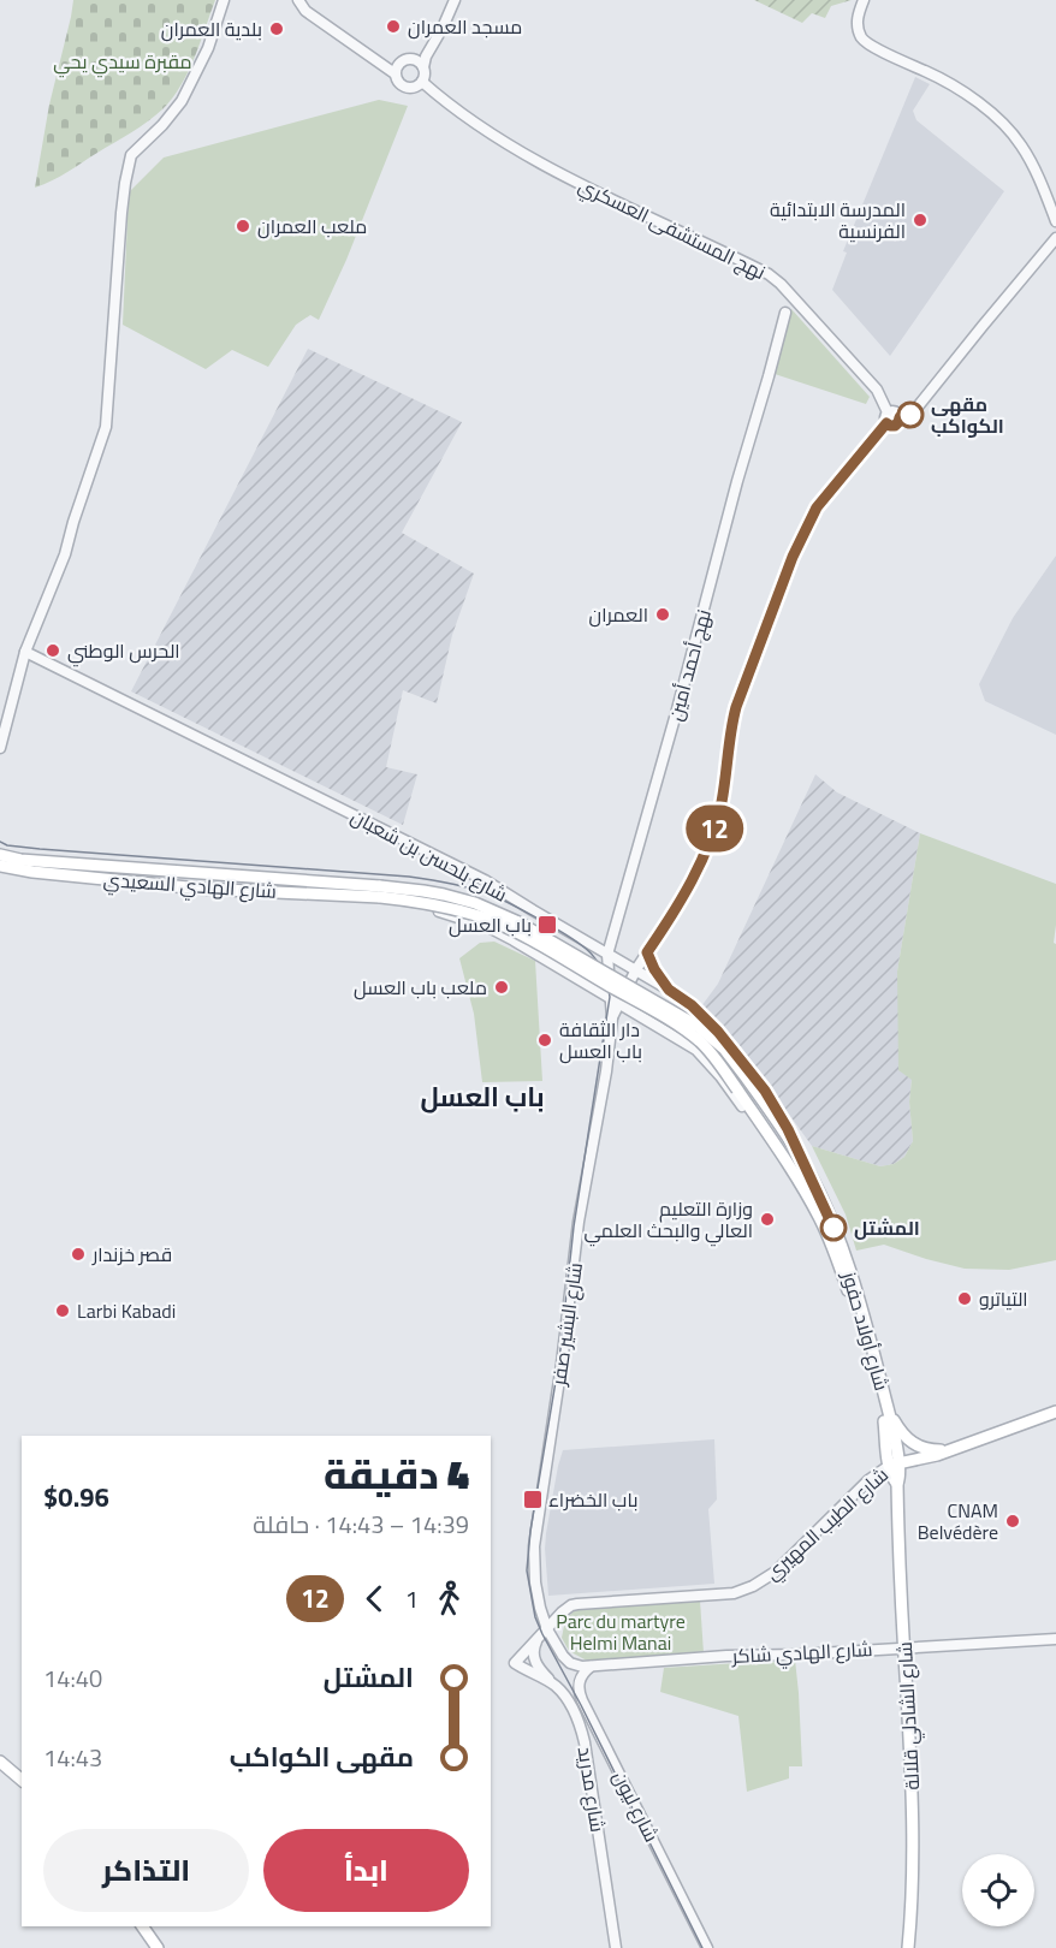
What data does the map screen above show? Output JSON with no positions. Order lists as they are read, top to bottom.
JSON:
{
  "streets": {
    "main road": [
      "شارع الهادي السعيدي",
      "شارع أولاد حفوز",
      "شارع الطيب المهيري",
      "شارع الشادلي قلالة"
    ],
    "street": [
      "نهج المستشفى العسكري",
      "نهج أحمد أمين",
      "شارع بلحسن بن شعبان",
      "شارع البشير صفر",
      "شارع الهادي شاكر",
      "شارع مدريد",
      "شارع ليون"
    ]
  },
  "crossings": [
    ["نهج أحمد أمين", "شارع بلحسن بن شعبان"],
    ["نهج أحمد أمين", "شارع البشير صفر"],
    ["نهج أحمد أمين", "شارع أولاد حفوز"],
    ["شارع بلحسن بن شعبان", "شارع أولاد حفوز"],
    ["شارع الهادي السعيدي", "شارع أولاد حفوز"],
    ["شارع البشير صفر", "شارع الطيب المهيري"],
    ["شارع البشير صفر", "شارع الهادي شاكر"],
    ["شارع البشير صفر", "شارع ليون"],
    ["شارع أولاد حفوز", "شارع الطيب المهيري"],
    ["شارع أولاد حفوز", "شارع الشادلي قلالة"],
    ["شارع الطيب المهيري", "شارع مدريد"],
    ["شارع الهادي شاكر", "شارع الشادلي قلالة"],
    ["شارع الهادي شاكر", "شارع ليون"]
  ],
  "districts": ["باب العسل"],
  "parks": ["مقبرة سيدي يحي", "Parc du martyre Helmi Manai"],
  "places": {
    "other": [
      "مسجد العمران",
      "بلدية العمران",
      "المدرسة الابتدائية الفرنسية",
      "ملعب العمران",
      "مقهى الكواكب",
      "العمران",
      "الحرس الوطني",
      "ملعب باب العسل",
      "دار الثقافة باب العسل",
      "وزارة التعليم العالي والبحث العلمي",
      "المشتل",
      "قصر خزندار",
      "التياترو",
      "Larbi Kabadi",
      "CNAM Belvédère"
    ],
    "transit": ["باب العسل", "باب الخضراء"]
  },
  "lines": ["bus line 12"],
  "page": {
    "on_map": "12",
    "heading": ["4 دقيقة", "14:39 – 14:43 · حافلة", "$0.96"],
    "legs": ["1", "12"],
    "list": [
      {
        "name": "المشتل",
        "value": "14:40"
      },
      {
        "name": "مقهى الكواكب",
        "value": "14:43"
      }
    ],
    "buttons": ["ابدأ", "التذاكر"]
  }
}
